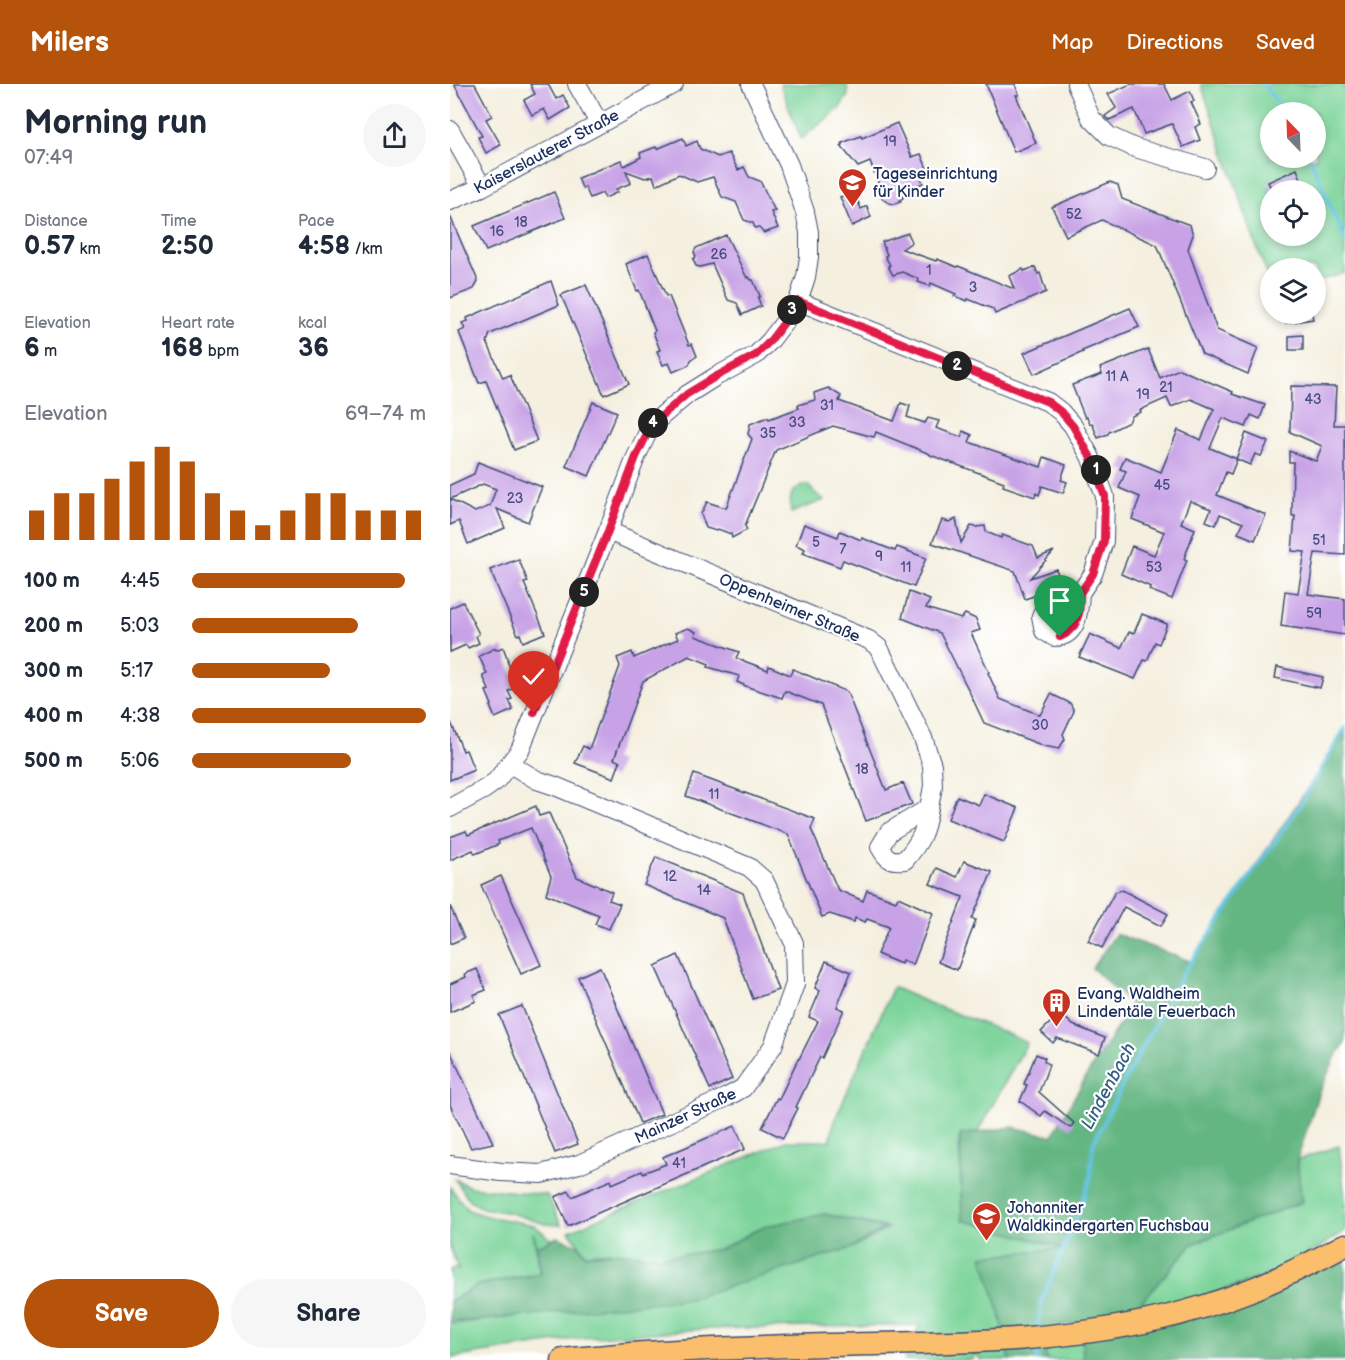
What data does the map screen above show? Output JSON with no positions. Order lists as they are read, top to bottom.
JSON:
{
  "streets": {
    "street": ["Kaiserslauterer Straße", "Oppenheimer Straße", "Mainzer Straße"]
  },
  "water": ["Lindenbach"],
  "places": {
    "school or university": ["Tageseinrichtung für Kinder", "Johanniter Waldkindergarten Fuchsbau"],
    "building": ["Evang. Waldheim Lindentäle Feuerbach"]
  },
  "house_numbers": [
    "19",
    "52",
    "18",
    "16",
    "26",
    "1",
    "3",
    "11 A",
    "21",
    "19",
    "43",
    "31",
    "33",
    "35",
    "45",
    "23",
    "51",
    "5",
    "7",
    "9",
    "11",
    "53",
    "59",
    "30",
    "18",
    "11",
    "12",
    "14",
    "41"
  ],
  "north": "top left",
  "page": {
    "header": "Milers",
    "nav": ["Map", "Directions", "Saved"],
    "heading": ["Morning run", "07:49"],
    "stats": [
      ["Distance", "0.57 km"],
      ["Time", "2:50"],
      ["Pace", "4:58 /km"],
      ["Elevation", "6 m"],
      ["Heart rate", "168 bpm"],
      ["kcal", "36"]
    ],
    "pins": [
      "3",
      "2",
      "4",
      "1",
      "5"
    ],
    "chart": ["Elevation", "69–74 m"],
    "list": [
      {
        "name": "100 m",
        "note": "4:45"
      },
      {
        "name": "200 m",
        "note": "5:03"
      },
      {
        "name": "300 m",
        "note": "5:17"
      },
      {
        "name": "400 m",
        "note": "4:38"
      },
      {
        "name": "500 m",
        "note": "5:06"
      }
    ],
    "buttons": ["Save", "Share"]
  }
}
